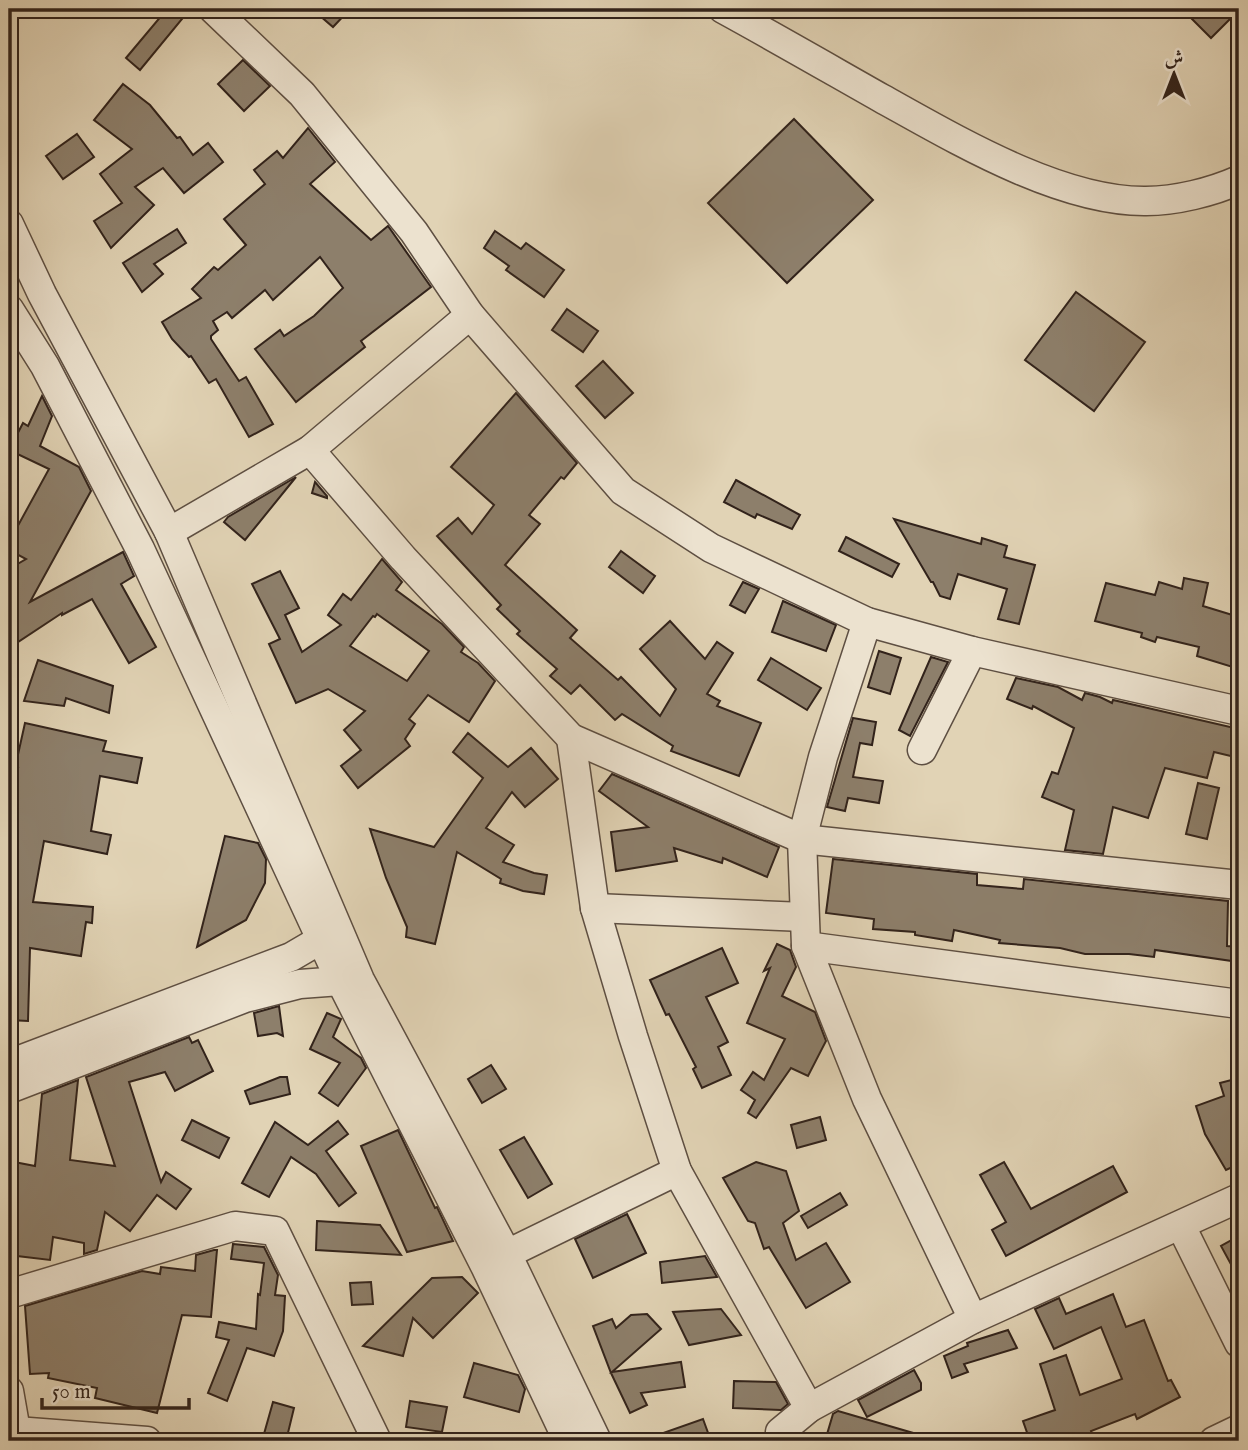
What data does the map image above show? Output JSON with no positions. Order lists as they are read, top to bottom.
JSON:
{
  "scale_bar": "50 m",
  "north": "top"
}
